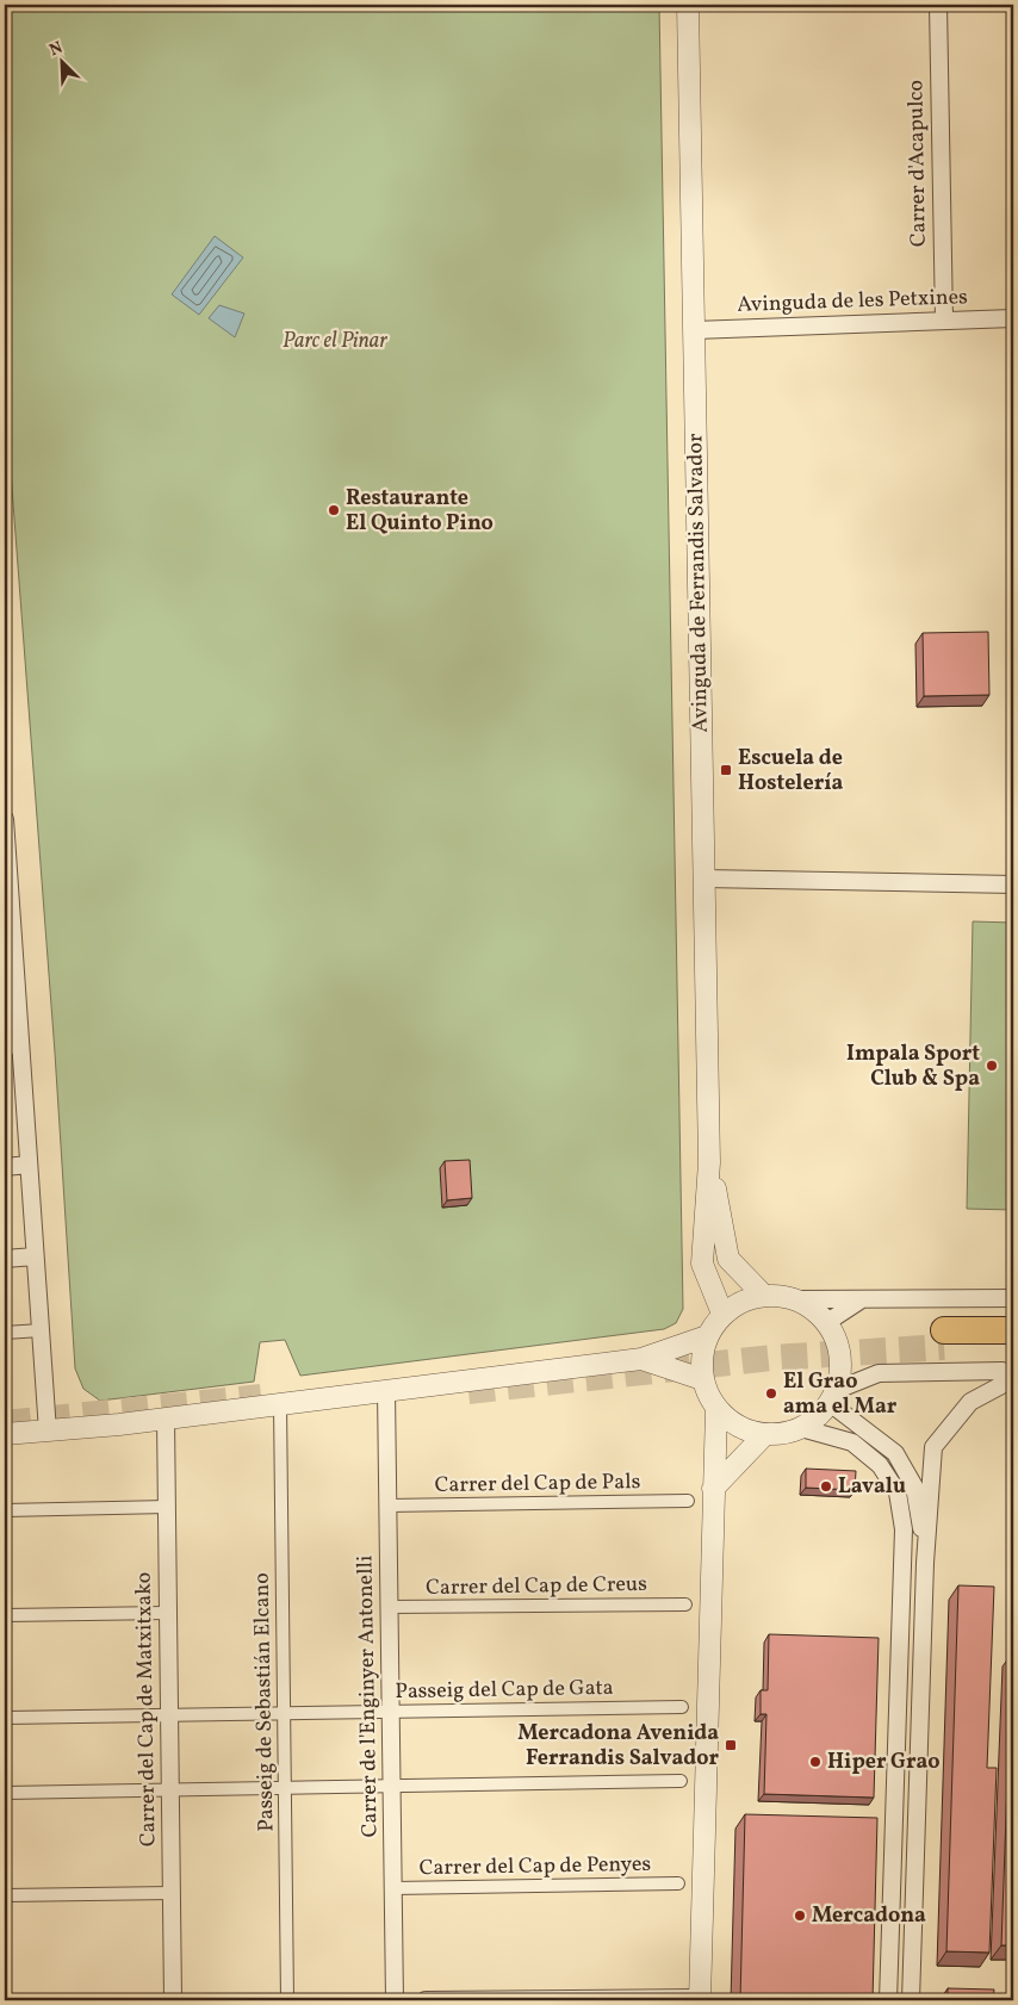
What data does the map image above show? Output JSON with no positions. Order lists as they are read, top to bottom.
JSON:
{
  "streets": {
    "street": [
      "Carrer d'Acapulco",
      "Avinguda de les Petxines",
      "Avinguda de Ferrandis Salvador",
      "Carrer del Cap de Pals",
      "Carrer del Cap de Creus",
      "Passeig del Cap de Gata",
      "Carrer de l'Enginyer Antonelli",
      "Passeig de Sebastián Elcano",
      "Carrer del Cap de Matxitxako",
      "Carrer del Cap de Penyes"
    ]
  },
  "crossings": [
    ["Carrer d'Acapulco", "Avinguda de les Petxines"],
    ["Avinguda de les Petxines", "Avinguda de Ferrandis Salvador"],
    ["Carrer del Cap de Pals", "Carrer de l'Enginyer Antonelli"],
    ["Carrer del Cap de Creus", "Carrer de l'Enginyer Antonelli"],
    ["Passeig del Cap de Gata", "Carrer de l'Enginyer Antonelli"],
    ["Passeig del Cap de Gata", "Passeig de Sebastián Elcano"],
    ["Passeig del Cap de Gata", "Carrer del Cap de Matxitxako"],
    ["Carrer de l'Enginyer Antonelli", "Carrer del Cap de Penyes"]
  ],
  "parks": ["Parc el Pinar"],
  "places": {
    "other": [
      "Restaurante El Quinto Pino",
      "Impala Sport Club & Spa",
      "El Grao ama el Mar",
      "Lavalu",
      "Hiper Grao",
      "Mercadona"
    ],
    "transit": ["Escuela de Hostelería", "Mercadona Avenida Ferrandis Salvador"]
  },
  "north": "top left"
}
